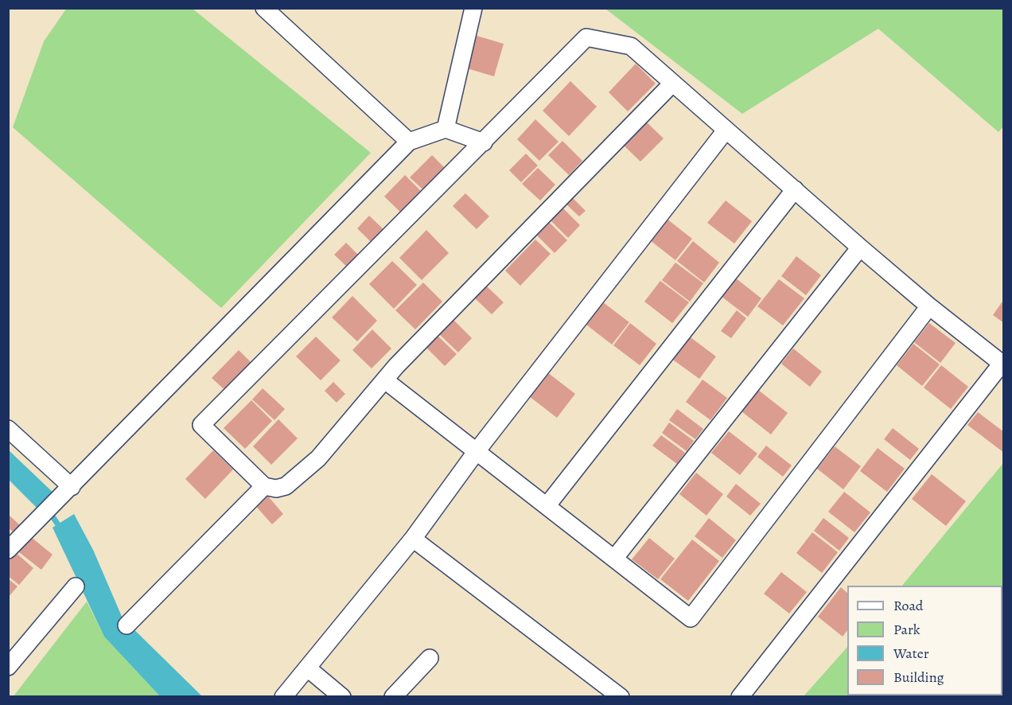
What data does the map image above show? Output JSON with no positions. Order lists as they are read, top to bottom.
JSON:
{
  "legend": [
    "Road",
    "Park",
    "Water",
    "Building"
  ]
}
